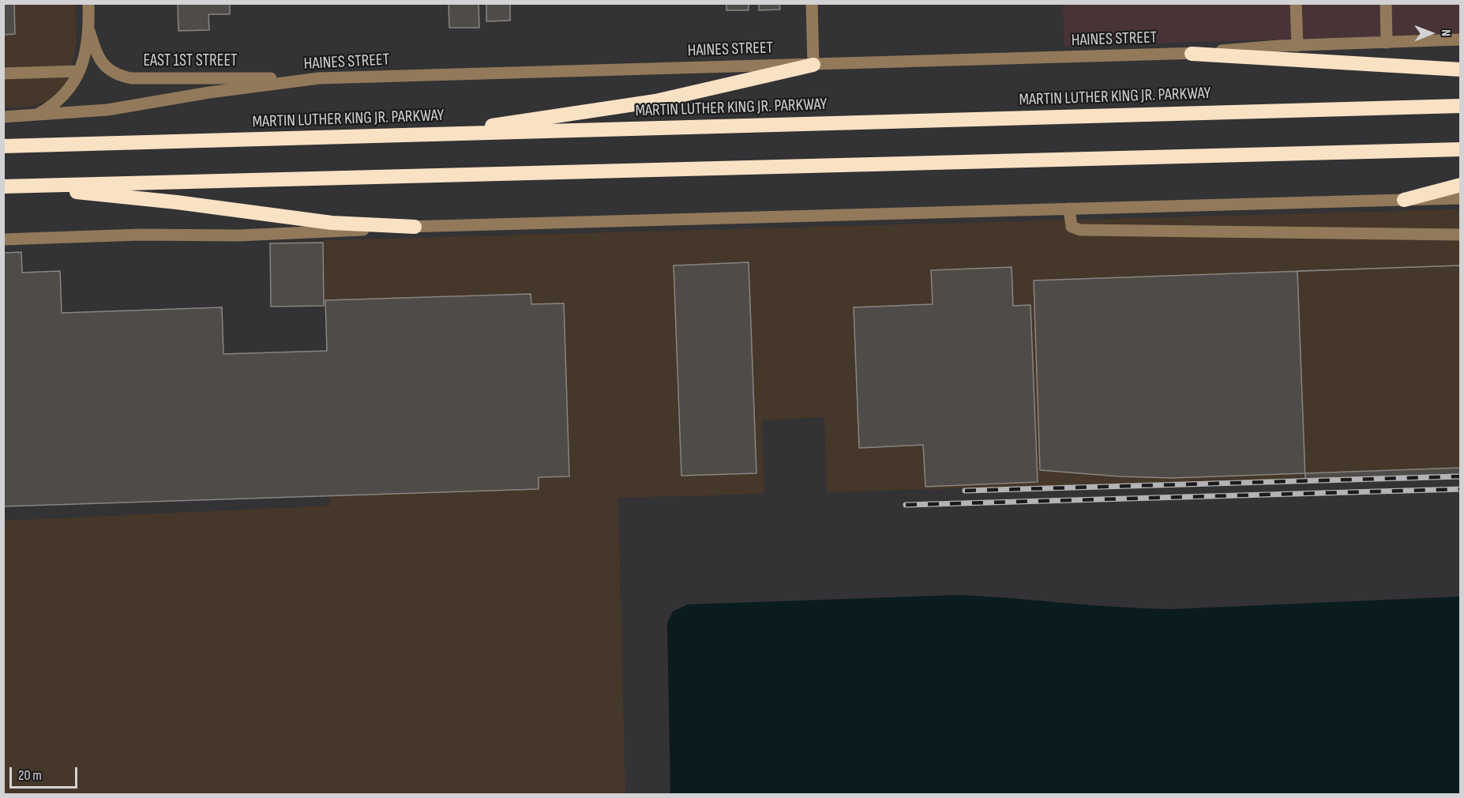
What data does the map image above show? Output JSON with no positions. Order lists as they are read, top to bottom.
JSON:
{
  "streets": {
    "highway": ["MARTIN LUTHER KING JR. PARKWAY"],
    "street": ["HAINES STREET", "EAST 1ST STREET"]
  },
  "crossings": [
    ["HAINES STREET", "EAST 1ST STREET"]
  ],
  "scale_bar": "20 m",
  "north": "right"
}
